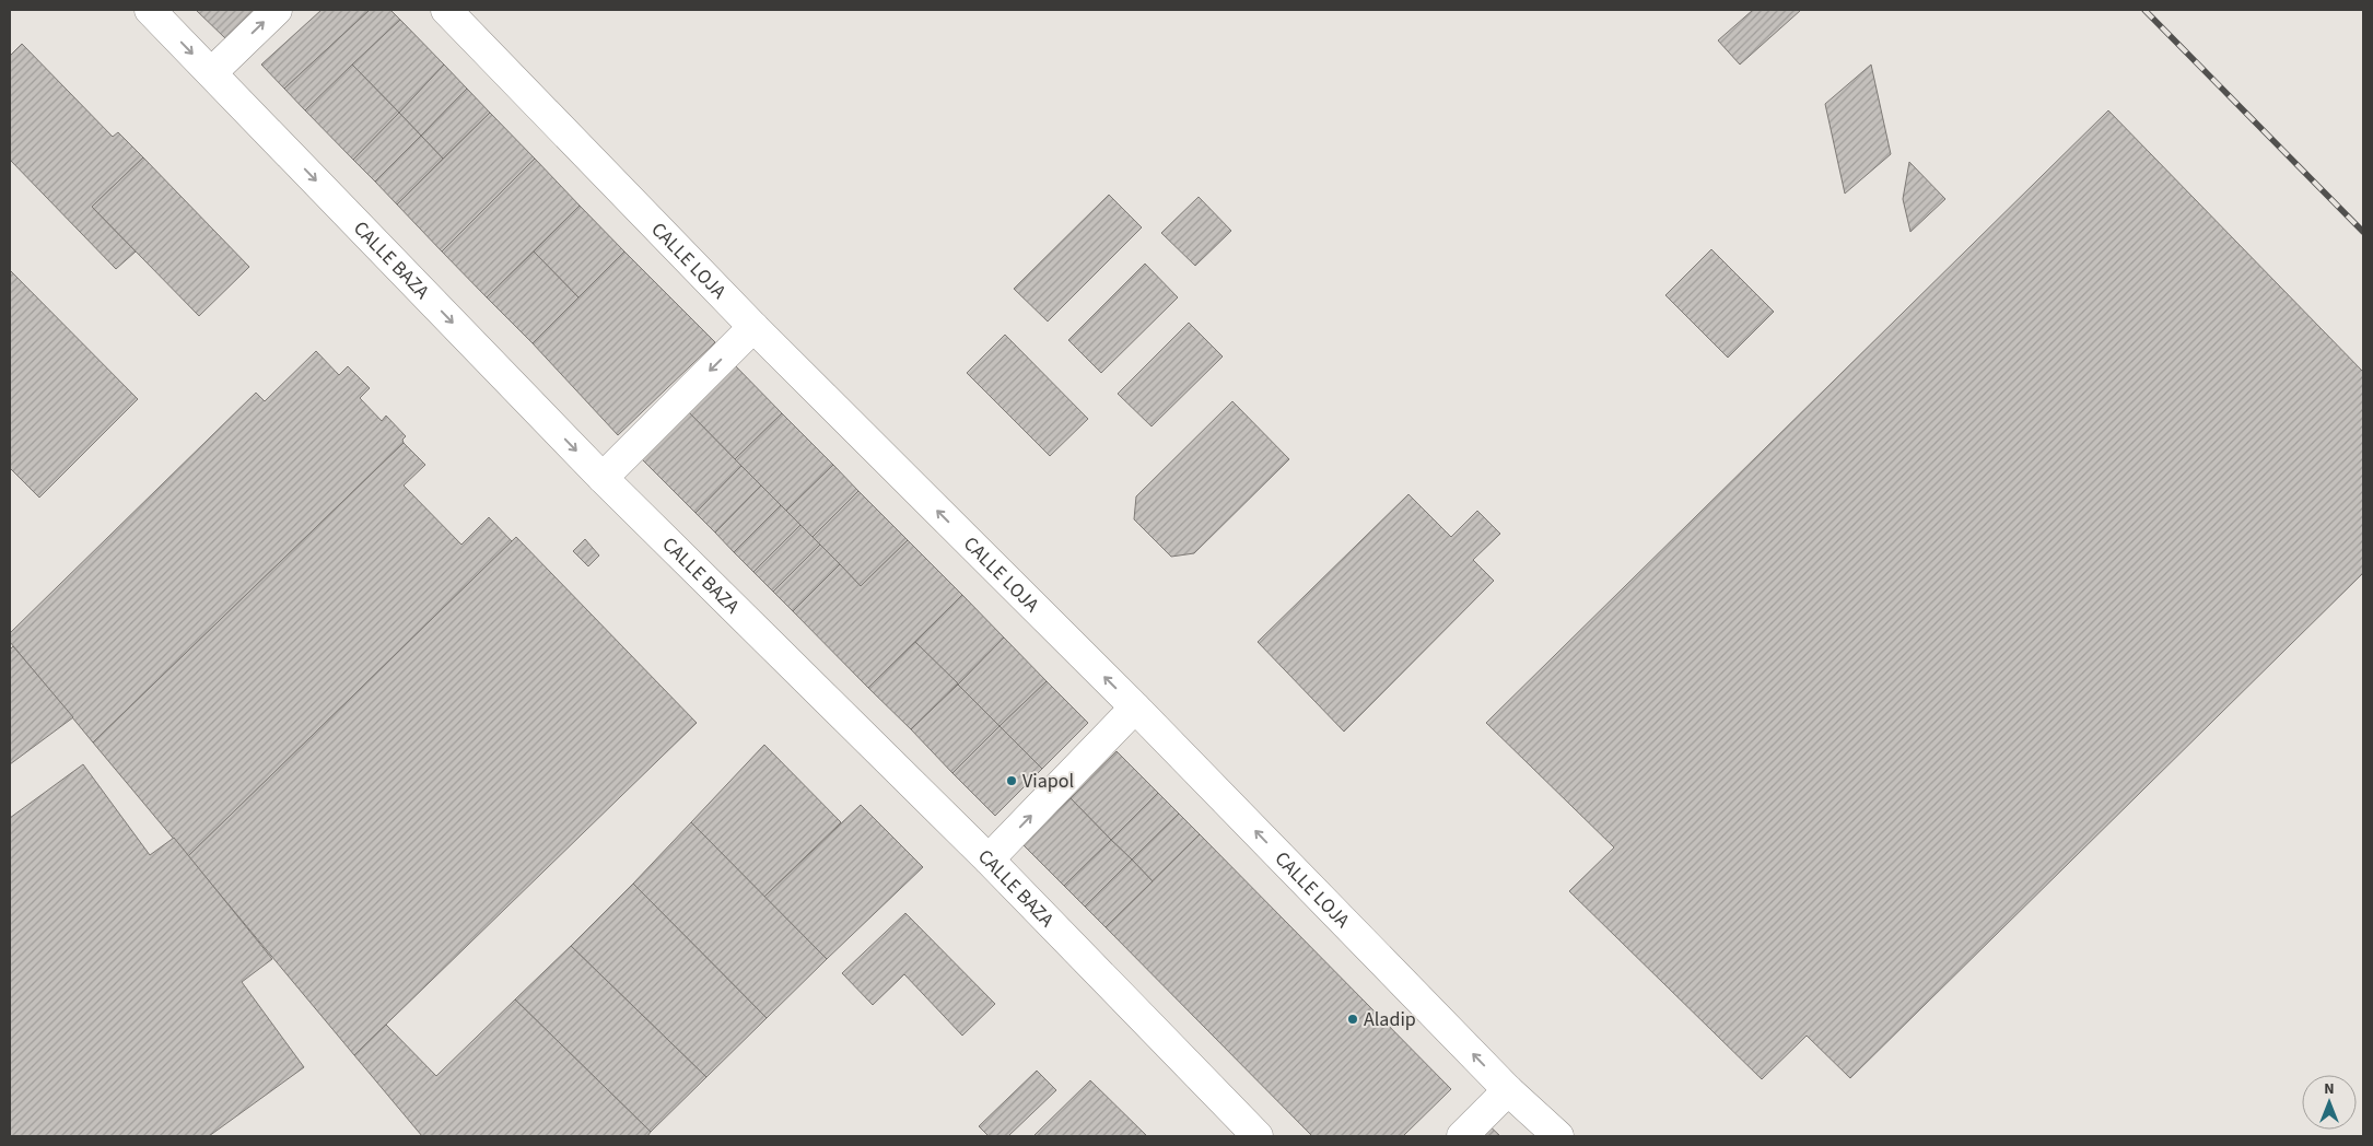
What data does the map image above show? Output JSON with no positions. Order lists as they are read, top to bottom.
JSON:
{
  "streets": {
    "street": ["CALLE BAZA", "CALLE LOJA"]
  },
  "one_way": ["CALLE BAZA", "CALLE LOJA"],
  "places": ["Viapol", "Aladip"],
  "north": "top"
}
